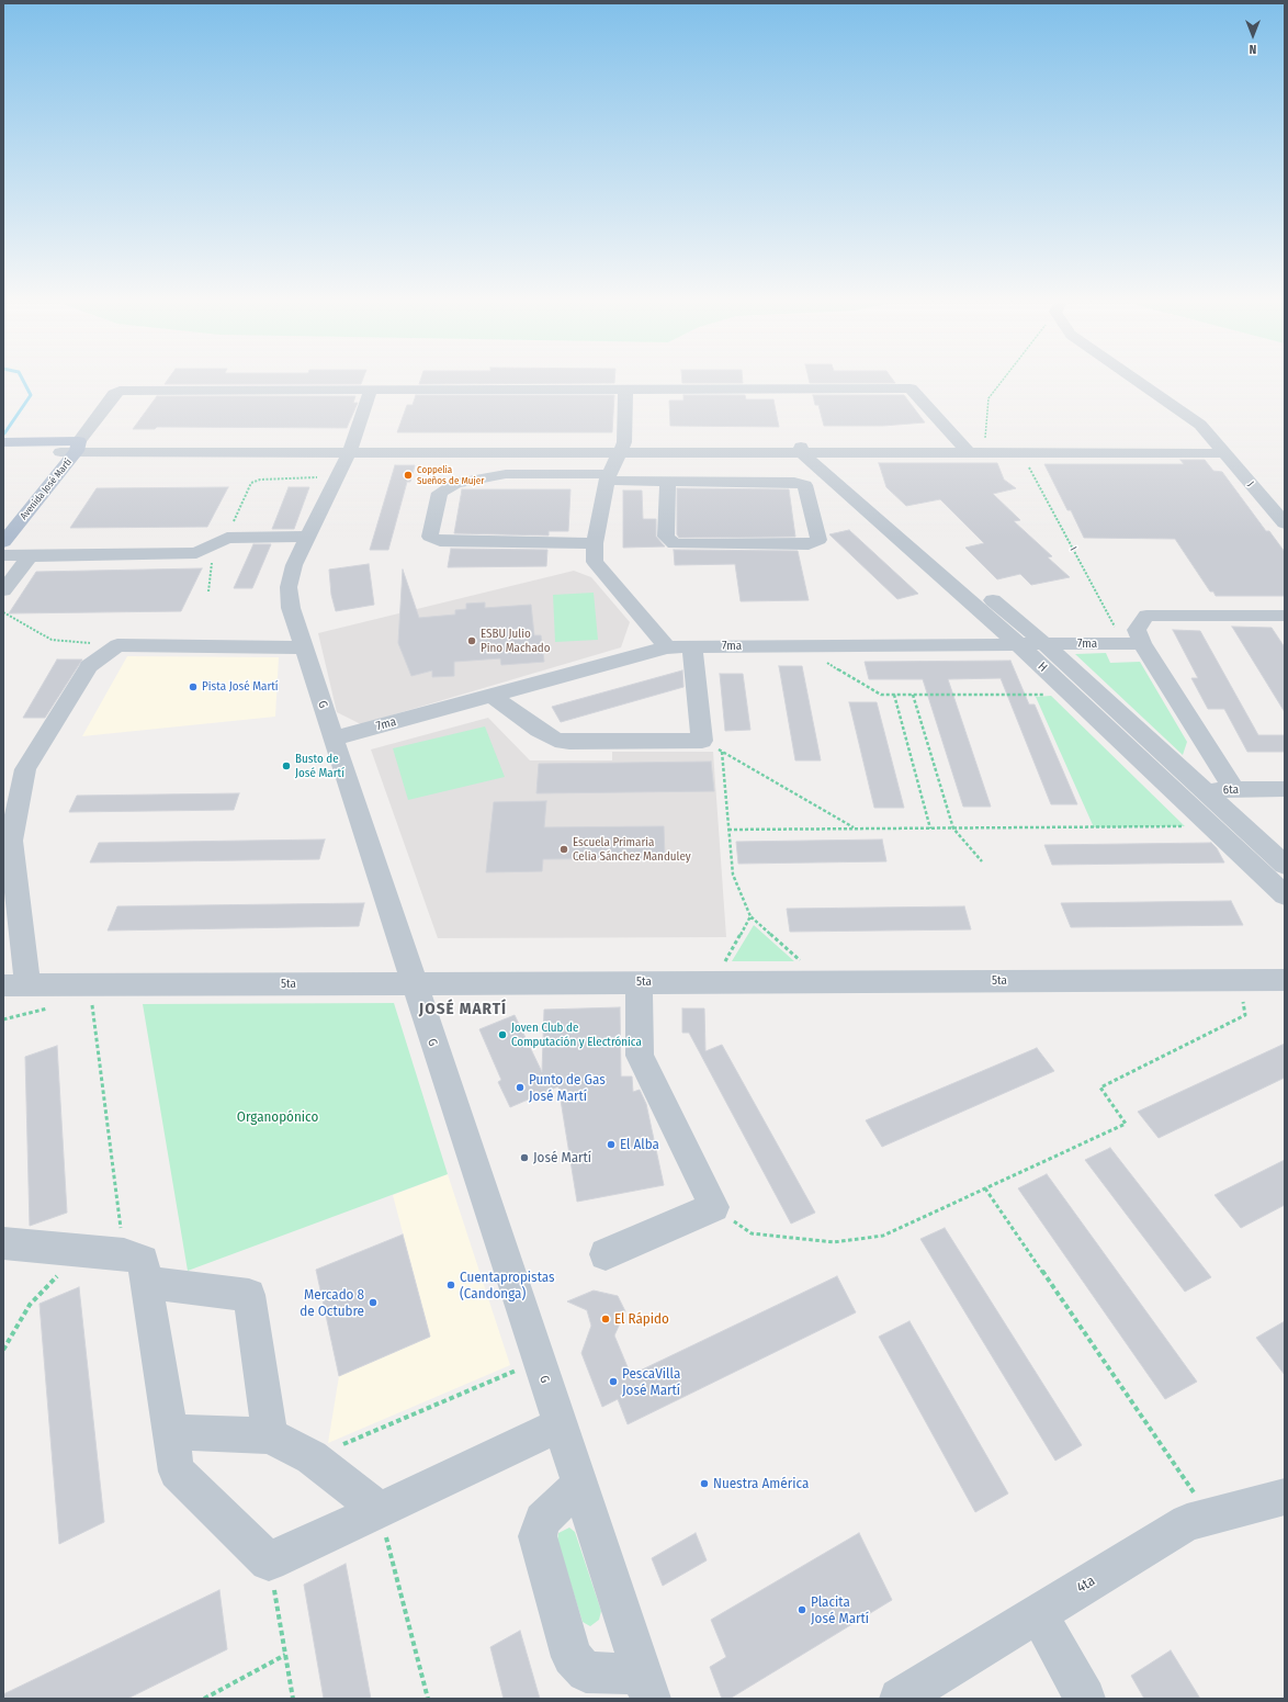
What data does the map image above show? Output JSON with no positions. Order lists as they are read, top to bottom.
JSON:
{
  "streets": {
    "main road": ["Avenida José Martí"],
    "street": [
      "J",
      "7ma",
      "H",
      "G",
      "6ta",
      "5ta",
      "4ta"
    ],
    "path": ["I"]
  },
  "crossings": [
    ["I", "7ma"],
    ["7ma", "H"],
    ["7ma", "G"],
    ["H", "6ta"],
    ["G", "5ta"]
  ],
  "districts": ["JOSÉ MARTÍ"],
  "parks": ["Organopónico"],
  "places": [
    "Coppelia Sueños de Mujer",
    "ESBU Julio Pino Machado",
    "Pista José Martí",
    "Busto de José Martí",
    "Escuela Primaria Celia Sánchez Manduley",
    "Joven Club de Computación y Electrónica",
    "Punto de Gas José Martí",
    "El Alba",
    "José Martí",
    "Cuentapropistas (Candonga)",
    "Mercado 8 de Octubre",
    "El Rápido",
    "PescaVilla José Martí",
    "Nuestra América",
    "Placita José Martí"
  ],
  "north": "bottom"
}
